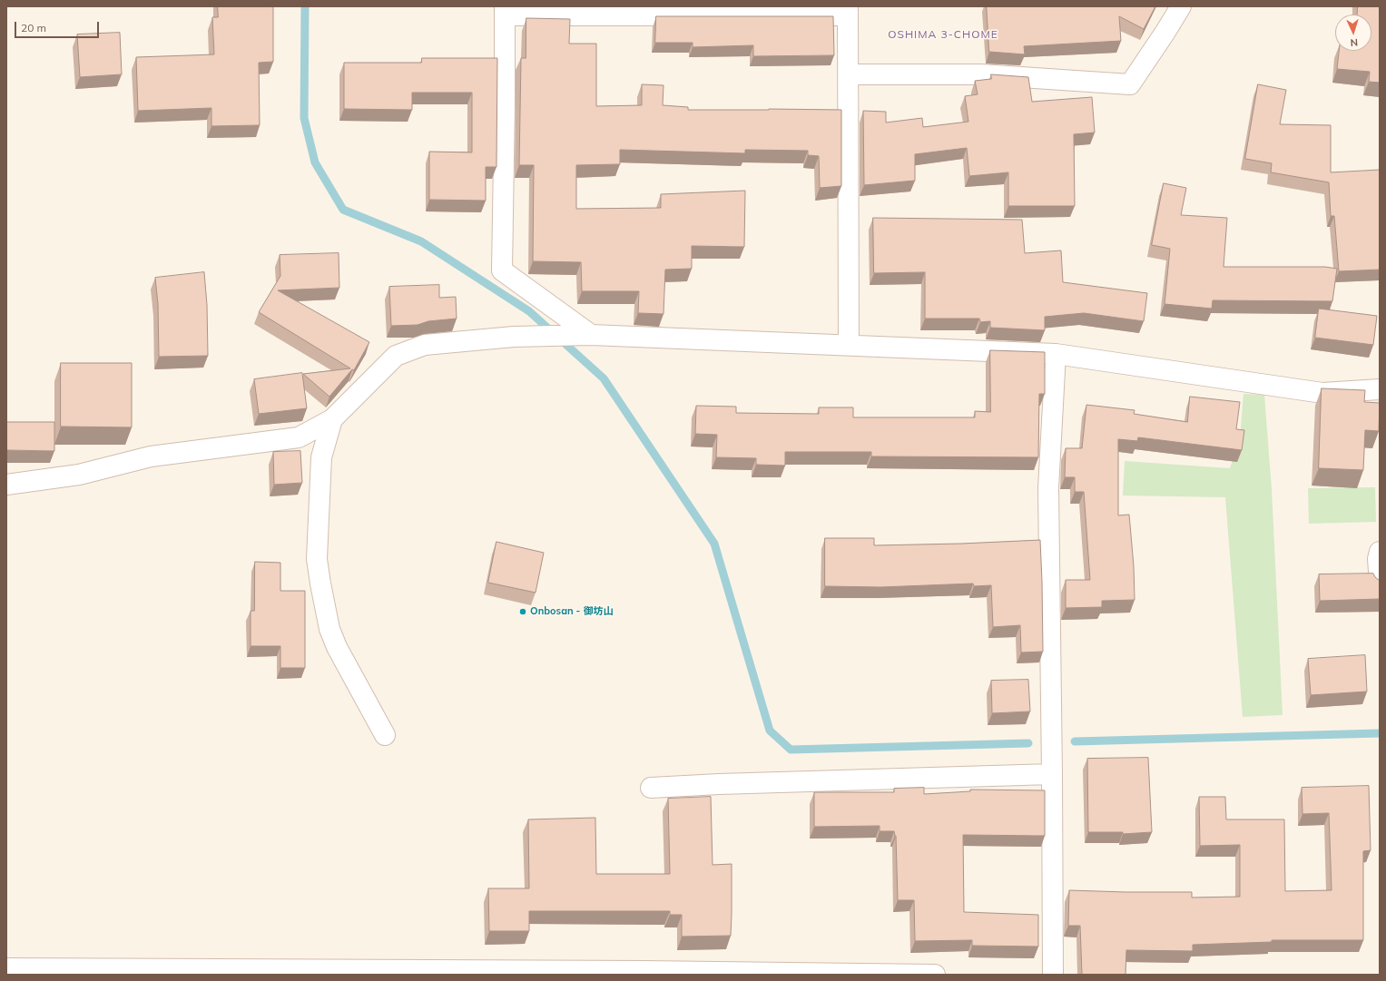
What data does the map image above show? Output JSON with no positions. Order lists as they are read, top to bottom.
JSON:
{
  "districts": ["OSHIMA 3-CHOME"],
  "places": ["Onbosan - 御坊山"],
  "scale_bar": "20 m",
  "north": "bottom"
}
